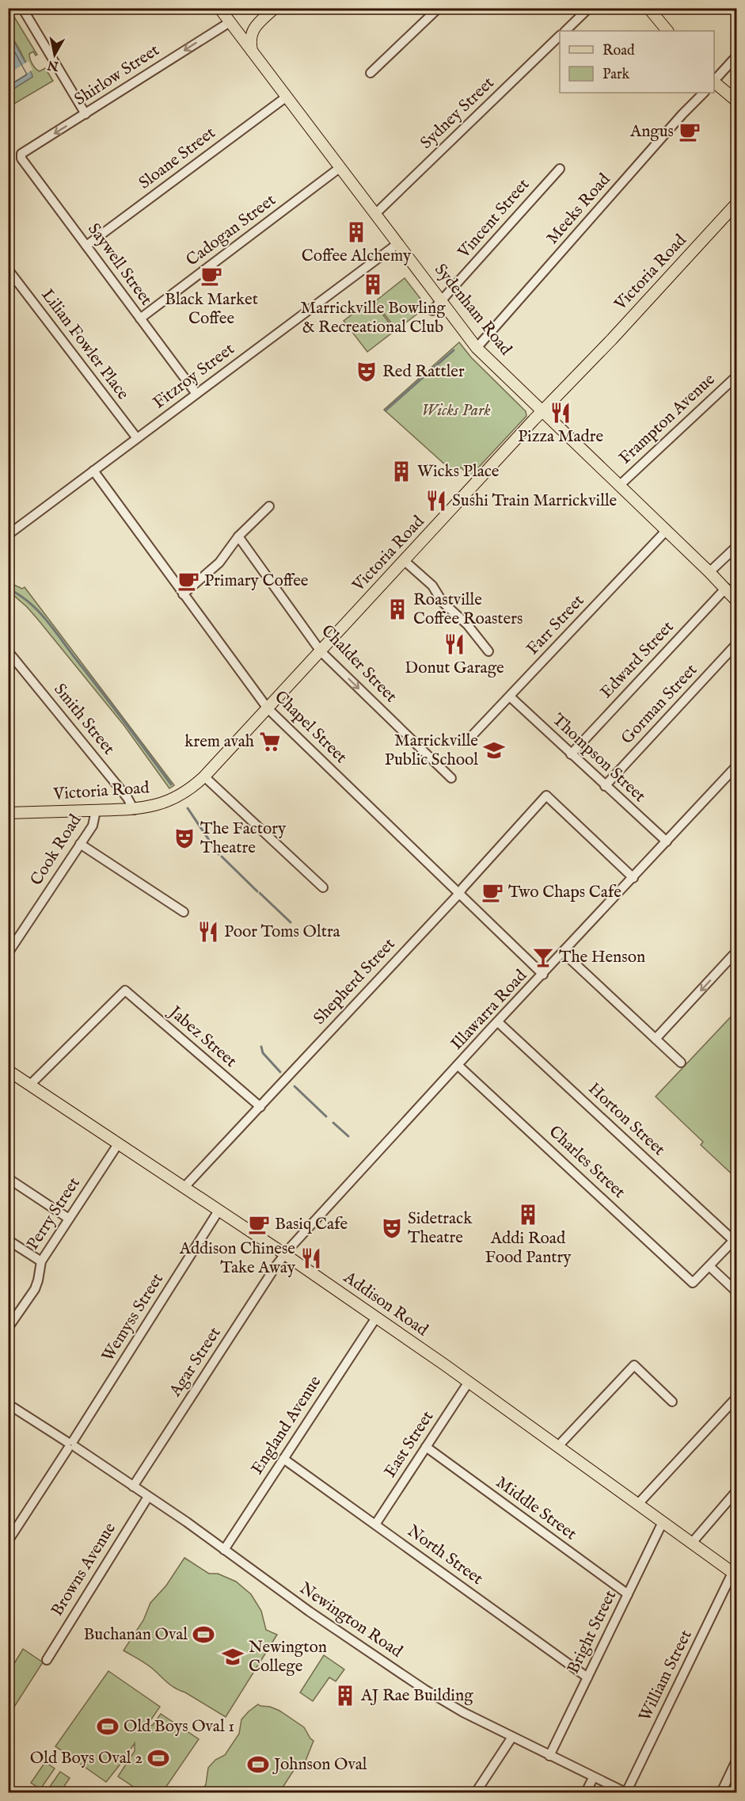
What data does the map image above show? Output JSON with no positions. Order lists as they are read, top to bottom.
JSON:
{
  "streets": {
    "main road": ["Victoria Road", "Sydenham Road", "Addison Road"],
    "street": [
      "Shirlow Street",
      "Sydney Street",
      "Sloane Street",
      "Meeks Road",
      "Vincent Street",
      "Cadogan Street",
      "Saywell Street",
      "Lilian Fowler Place",
      "Fitzroy Street",
      "Frampton Avenue",
      "Farr Street",
      "Edward Street",
      "Chalder Street",
      "Gorman Street",
      "Smith Street",
      "Chapel Street",
      "Thompson Street",
      "Cook Road",
      "Shepherd Street",
      "Illawarra Road",
      "Jabez Street",
      "Horton Street",
      "Charles Street",
      "Perry Street",
      "Wemyss Street",
      "Agar Street",
      "England Avenue",
      "East Street",
      "Middle Street",
      "North Street",
      "Browns Avenue",
      "Newington Road",
      "Bright Street",
      "William Street"
    ]
  },
  "crossings": [
    ["Shirlow Street", "Saywell Street"],
    ["Shirlow Street", "Sydenham Road"],
    ["Sydney Street", "Sydenham Road"],
    ["Sloane Street", "Saywell Street"],
    ["Sloane Street", "Sydenham Road"],
    ["Meeks Road", "Sydenham Road"],
    ["Vincent Street", "Sydenham Road"],
    ["Cadogan Street", "Saywell Street"],
    ["Cadogan Street", "Sydenham Road"],
    ["Saywell Street", "Fitzroy Street"],
    ["Victoria Road", "Sydenham Road"],
    ["Victoria Road", "Chalder Street"],
    ["Victoria Road", "Smith Street"],
    ["Victoria Road", "Chapel Street"],
    ["Victoria Road", "Cook Road"],
    ["Sydenham Road", "Fitzroy Street"],
    ["Sydenham Road", "Frampton Avenue"],
    ["Sydenham Road", "Farr Street"],
    ["Sydenham Road", "Edward Street"],
    ["Lilian Fowler Place", "Fitzroy Street"],
    ["Fitzroy Street", "Chapel Street"],
    ["Farr Street", "Thompson Street"],
    ["Edward Street", "Thompson Street"],
    ["Gorman Street", "Thompson Street"],
    ["Chapel Street", "Shepherd Street"],
    ["Chapel Street", "Illawarra Road"],
    ["Thompson Street", "Illawarra Road"],
    ["Shepherd Street", "Illawarra Road"],
    ["Shepherd Street", "Jabez Street"],
    ["Shepherd Street", "Addison Road"],
    ["Illawarra Road", "Horton Street"],
    ["Illawarra Road", "Charles Street"],
    ["Illawarra Road", "Addison Road"],
    ["Illawarra Road", "Agar Street"],
    ["Jabez Street", "Addison Road"],
    ["Perry Street", "Addison Road"],
    ["Addison Road", "Wemyss Street"],
    ["Addison Road", "Agar Street"],
    ["Addison Road", "England Avenue"],
    ["Addison Road", "East Street"],
    ["Addison Road", "Bright Street"],
    ["Addison Road", "William Street"],
    ["Wemyss Street", "Newington Road"],
    ["Agar Street", "Newington Road"],
    ["England Avenue", "North Street"],
    ["England Avenue", "Newington Road"],
    ["East Street", "Middle Street"],
    ["East Street", "North Street"],
    ["Middle Street", "Bright Street"],
    ["North Street", "Bright Street"],
    ["Browns Avenue", "Newington Road"],
    ["Newington Road", "Bright Street"],
    ["Newington Road", "William Street"]
  ],
  "one_way": ["Shirlow Street", "Chalder Street"],
  "parks": ["Wicks Park"],
  "places": {
    "cafe": [
      "Angus",
      "Black Market Coffee",
      "Primary Coffee",
      "Two Chaps Cafe",
      "Basiq Cafe"
    ],
    "building": [
      "Coffee Alchemy",
      "Marrickville Bowling & Recreational Club",
      "Wicks Place",
      "Roastville Coffee Roasters",
      "Addi Road Food Pantry",
      "AJ Rae Building"
    ],
    "theatre": ["Red Rattler", "The Factory Theatre", "Sidetrack Theatre"],
    "restaurant": [
      "Pizza Madre",
      "Sushi Train Marrickville",
      "Donut Garage",
      "Poor Toms Oltra",
      "Addison Chinese Take Away"
    ],
    "supermarket": ["krem avah"],
    "school or university": ["Marrickville Public School", "Newington College"],
    "bar": ["The Henson"],
    "sports": [
      "Buchanan Oval",
      "Old Boys Oval 1",
      "Old Boys Oval 2",
      "Johnson Oval"
    ]
  },
  "legend": ["Road", "Park"],
  "north": "bottom"
}
